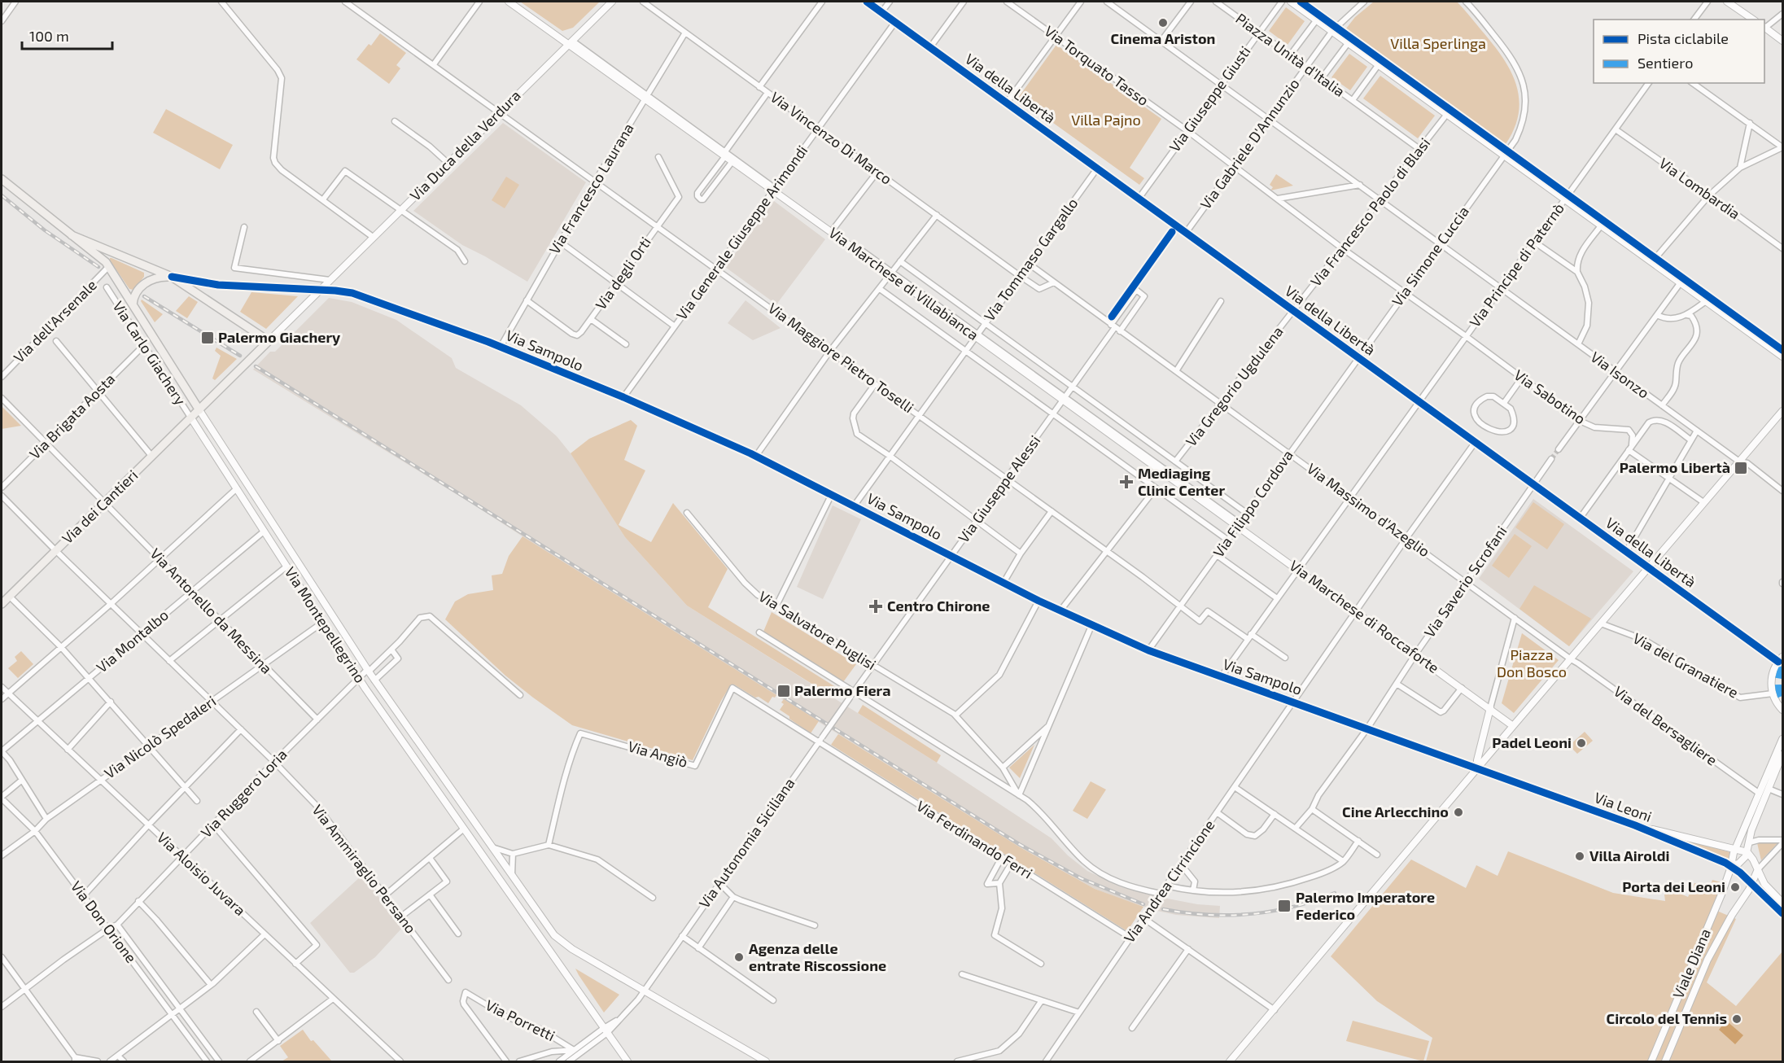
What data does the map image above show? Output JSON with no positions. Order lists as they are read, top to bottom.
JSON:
{
  "streets": {
    "main road": ["Via dei Cantieri"],
    "street": [
      "Piazza Unità d'Italia",
      "Via Torquato Tasso",
      "Via della Libertà",
      "Via Giuseppe Giusti",
      "Via Vincenzo Di Marco",
      "Via Gabriele D'Annunzio",
      "Via Duca della Verdura",
      "Via Francesco Laurana",
      "Via Lombardia",
      "Via Francesco Paolo di Blasi",
      "Via Generale Giuseppe Arimondi",
      "Via Simone Cuccia",
      "Via Tommaso Gargallo",
      "Via Principe di Paternò",
      "Via degli Orti",
      "Via Marchese di Villabianca",
      "Via dell'Arsenale",
      "Via Sampolo",
      "Via Carlo Giachery",
      "Via Maggiore Pietro Toselli",
      "Via Isonzo",
      "Via Gregorio Ugdulena",
      "Via Sabotino",
      "Via Brigata Aosta",
      "Via Giuseppe Alessi",
      "Via Filippo Cordova",
      "Via Massimo d'Azeglio",
      "Via Saverio Scrofani",
      "Via Antonello da Messina",
      "Via Marchese di Roccaforte",
      "Via Montepellegrino",
      "Via Salvatore Puglisi",
      "Via Montalbo",
      "Via del Granatiere",
      "Via del Bersagliere",
      "Via Nicolò Spedaleri",
      "Via Angiò",
      "Via Ruggero Loria",
      "Via Leoni",
      "Via Ferdinando Ferri",
      "Via Autonomia Siciliana",
      "Via Ammiraglio Persano",
      "Via Aloisio Juvara",
      "Via Andrea Cirrincione",
      "Via Don Orione",
      "Viale Diana",
      "Via Porretti"
    ]
  },
  "crossings": [
    ["Piazza Unità d'Italia", "Via Giuseppe Giusti"],
    ["Piazza Unità d'Italia", "Via Gabriele D'Annunzio"],
    ["Via Torquato Tasso", "Via Giuseppe Giusti"],
    ["Via Torquato Tasso", "Via Gabriele D'Annunzio"],
    ["Via Torquato Tasso", "Via Francesco Paolo di Blasi"],
    ["Via Torquato Tasso", "Via Sabotino"],
    ["Via della Libertà", "Via Giuseppe Giusti"],
    ["Via della Libertà", "Via Gabriele D'Annunzio"],
    ["Via della Libertà", "Via Francesco Paolo di Blasi"],
    ["Via della Libertà", "Via Generale Giuseppe Arimondi"],
    ["Via della Libertà", "Via Simone Cuccia"],
    ["Via della Libertà", "Via Tommaso Gargallo"],
    ["Via della Libertà", "Via Principe di Paternò"],
    ["Via della Libertà", "Via Gregorio Ugdulena"],
    ["Via della Libertà", "Via Filippo Cordova"],
    ["Via della Libertà", "Via Saverio Scrofani"],
    ["Via della Libertà", "Via Andrea Cirrincione"],
    ["Via Giuseppe Giusti", "Via Isonzo"],
    ["Via Vincenzo Di Marco", "Via Francesco Laurana"],
    ["Via Vincenzo Di Marco", "Via Generale Giuseppe Arimondi"],
    ["Via Vincenzo Di Marco", "Via Tommaso Gargallo"],
    ["Via Vincenzo Di Marco", "Via Massimo d'Azeglio"],
    ["Via Gabriele D'Annunzio", "Via Isonzo"],
    ["Via Duca della Verdura", "Via Marchese di Villabianca"],
    ["Via Duca della Verdura", "Via Sampolo"],
    ["Via Duca della Verdura", "Via Maggiore Pietro Toselli"],
    ["Via Duca della Verdura", "Via dei Cantieri"],
    ["Via Francesco Laurana", "Via degli Orti"],
    ["Via Francesco Laurana", "Via Marchese di Villabianca"],
    ["Via Francesco Laurana", "Via Sampolo"],
    ["Via Francesco Laurana", "Via Maggiore Pietro Toselli"],
    ["Via Lombardia", "Via Principe di Paternò"],
    ["Via Francesco Paolo di Blasi", "Via Isonzo"],
    ["Via Francesco Paolo di Blasi", "Via Gregorio Ugdulena"],
    ["Via Francesco Paolo di Blasi", "Via Sabotino"],
    ["Via Generale Giuseppe Arimondi", "Via Marchese di Villabianca"],
    ["Via Generale Giuseppe Arimondi", "Via Sampolo"],
    ["Via Generale Giuseppe Arimondi", "Via Maggiore Pietro Toselli"],
    ["Via Simone Cuccia", "Via Isonzo"],
    ["Via Simone Cuccia", "Via Sabotino"],
    ["Via Simone Cuccia", "Via Filippo Cordova"],
    ["Via Tommaso Gargallo", "Via Marchese di Villabianca"],
    ["Via Tommaso Gargallo", "Via Sampolo"],
    ["Via Tommaso Gargallo", "Via Maggiore Pietro Toselli"],
    ["Via Tommaso Gargallo", "Via Massimo d'Azeglio"],
    ["Via Principe di Paternò", "Via Sampolo"],
    ["Via Principe di Paternò", "Via Maggiore Pietro Toselli"],
    ["Via Principe di Paternò", "Via Isonzo"],
    ["Via Principe di Paternò", "Via Sabotino"],
    ["Via Principe di Paternò", "Via Massimo d'Azeglio"],
    ["Via Principe di Paternò", "Via Marchese di Roccaforte"],
    ["Via degli Orti", "Via Maggiore Pietro Toselli"],
    ["Via Marchese di Villabianca", "Via Gregorio Ugdulena"],
    ["Via Marchese di Villabianca", "Via Giuseppe Alessi"],
    ["Via Marchese di Villabianca", "Via Filippo Cordova"],
    ["Via Marchese di Villabianca", "Via Marchese di Roccaforte"],
    ["Via Sampolo", "Via Giuseppe Alessi"],
    ["Via Sampolo", "Via Filippo Cordova"],
    ["Via Sampolo", "Via Saverio Scrofani"],
    ["Via Sampolo", "Via Leoni"],
    ["Via Sampolo", "Via Andrea Cirrincione"],
    ["Via Carlo Giachery", "Via Brigata Aosta"],
    ["Via Carlo Giachery", "Via dei Cantieri"],
    ["Via Carlo Giachery", "Via Montepellegrino"],
    ["Via Maggiore Pietro Toselli", "Via Giuseppe Alessi"],
    ["Via Maggiore Pietro Toselli", "Via Filippo Cordova"],
    ["Via Gregorio Ugdulena", "Via Massimo d'Azeglio"],
    ["Via Brigata Aosta", "Via Antonello da Messina"],
    ["Via Giuseppe Alessi", "Via Massimo d'Azeglio"],
    ["Via Giuseppe Alessi", "Via Salvatore Puglisi"],
    ["Via Giuseppe Alessi", "Via Autonomia Siciliana"],
    ["Via Filippo Cordova", "Via Massimo d'Azeglio"],
    ["Via Filippo Cordova", "Via Marchese di Roccaforte"],
    ["Via dei Cantieri", "Via Antonello da Messina"],
    ["Via dei Cantieri", "Via Montepellegrino"],
    ["Via dei Cantieri", "Via Ammiraglio Persano"],
    ["Via Massimo d'Azeglio", "Via Saverio Scrofani"],
    ["Via Massimo d'Azeglio", "Via Andrea Cirrincione"],
    ["Via Saverio Scrofani", "Via Marchese di Roccaforte"],
    ["Via Antonello da Messina", "Via Montalbo"],
    ["Via Antonello da Messina", "Via Nicolò Spedaleri"],
    ["Via Antonello da Messina", "Via Ruggero Loria"],
    ["Via Marchese di Roccaforte", "Via Andrea Cirrincione"],
    ["Via Montepellegrino", "Via Montalbo"],
    ["Via Montepellegrino", "Via Nicolò Spedaleri"],
    ["Via Montepellegrino", "Via Ruggero Loria"],
    ["Via Montepellegrino", "Via Autonomia Siciliana"],
    ["Via Salvatore Puglisi", "Via Autonomia Siciliana"],
    ["Via Salvatore Puglisi", "Via Andrea Cirrincione"],
    ["Via Montalbo", "Via Ammiraglio Persano"],
    ["Via Montalbo", "Via Aloisio Juvara"],
    ["Via del Bersagliere", "Viale Diana"],
    ["Via Nicolò Spedaleri", "Via Ammiraglio Persano"],
    ["Via Nicolò Spedaleri", "Via Aloisio Juvara"],
    ["Via Nicolò Spedaleri", "Via Don Orione"],
    ["Via Angiò", "Via Ferdinando Ferri"],
    ["Via Angiò", "Via Autonomia Siciliana"],
    ["Via Ruggero Loria", "Via Ammiraglio Persano"],
    ["Via Ruggero Loria", "Via Aloisio Juvara"],
    ["Via Ruggero Loria", "Via Don Orione"],
    ["Via Leoni", "Viale Diana"],
    ["Via Ferdinando Ferri", "Via Autonomia Siciliana"],
    ["Via Ferdinando Ferri", "Via Andrea Cirrincione"]
  ],
  "parks": ["Villa Sperlinga", "Villa Pajno", "Piazza Don Bosco"],
  "places": {
    "other": [
      "Cinema Ariston",
      "Padel Leoni",
      "Cine Arlecchino",
      "Villa Airoldi",
      "Porta dei Leoni",
      "Agenza delle entrate Riscossione",
      "Circolo del Tennis"
    ],
    "transit": [
      "Palermo Giachery",
      "Palermo Libertà",
      "Palermo Fiera",
      "Palermo Imperatore Federico"
    ],
    "health": ["Mediaging Clinic Center", "Centro Chirone"]
  },
  "legend": ["Pista ciclabile", "Sentiero"],
  "scale_bar": "100 m"
}
